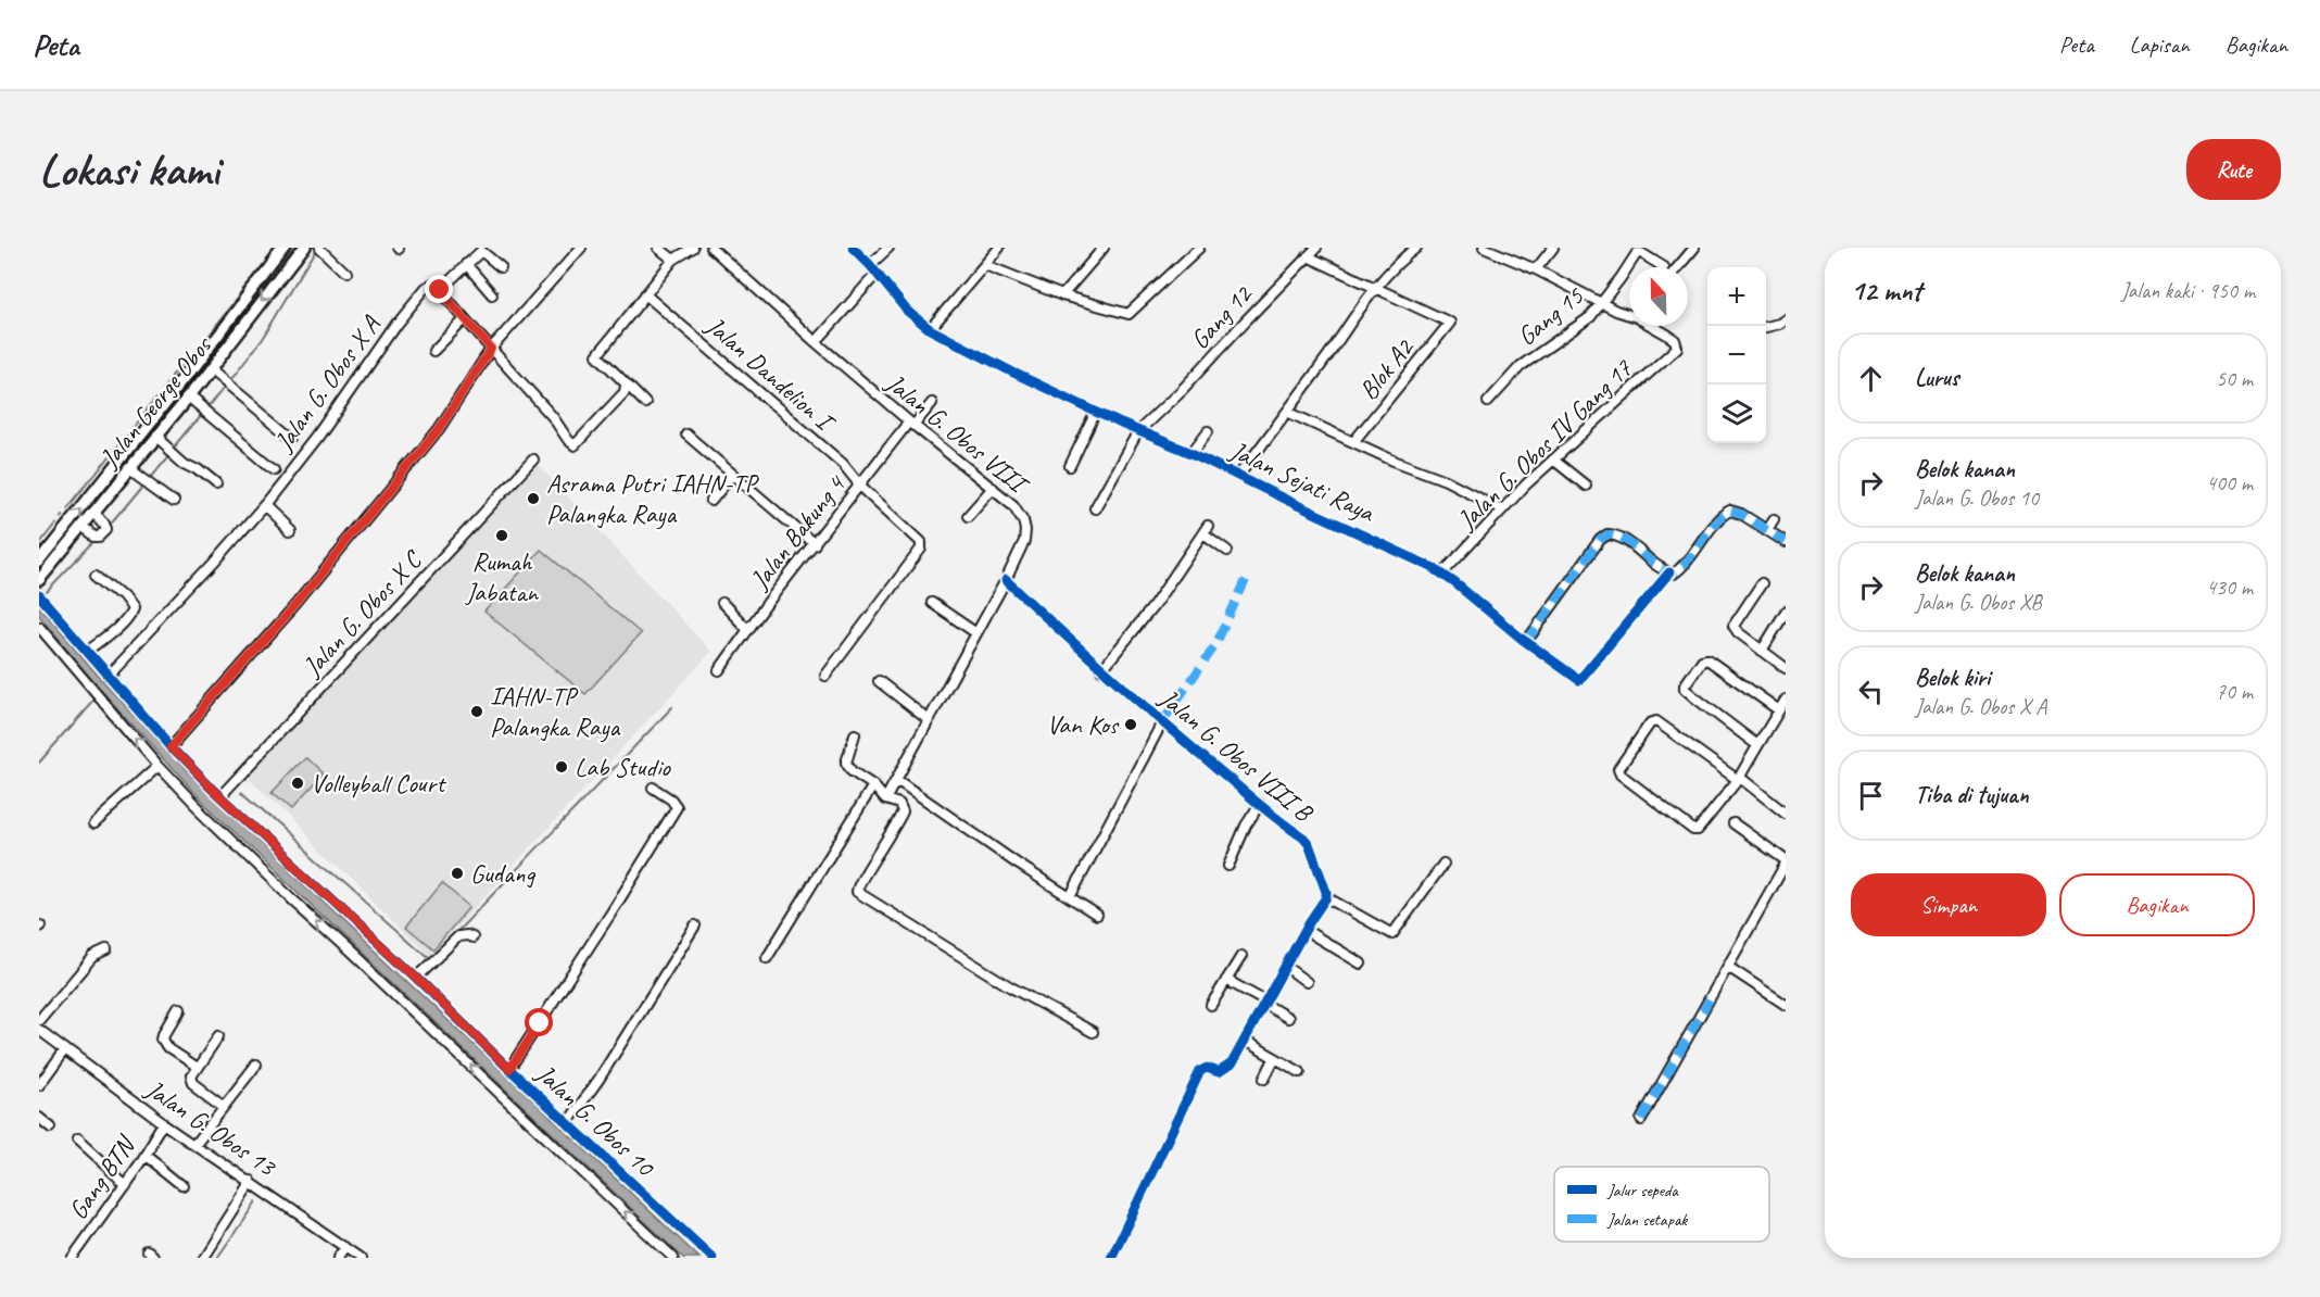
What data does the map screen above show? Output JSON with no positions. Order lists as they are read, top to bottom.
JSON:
{
  "streets": {
    "main road": ["Jalan George Obos"],
    "street": [
      "Gang 15",
      "Gang 12",
      "Blok A2",
      "Jalan Dandelion I",
      "Jalan G. Obos X A",
      "Jalan G. Obos VIII",
      "Jalan G. Obos IV Gang 17",
      "Jalan Sejati Raya",
      "Jalan Bakung 4",
      "Jalan G. Obos X C",
      "Jalan G. Obos VIII B",
      "Jalan G. Obos 10",
      "Jalan G. Obos 13",
      "Gang BTN"
    ]
  },
  "crossings": [
    ["Gang 12", "Jalan Sejati Raya"],
    ["Jalan Dandelion I", "Jalan Bakung 4"],
    ["Jalan G. Obos X A", "Jalan G. Obos 10"],
    ["Jalan G. Obos VIII", "Jalan Bakung 4"],
    ["Jalan G. Obos VIII", "Jalan G. Obos VIII B"],
    ["Jalan G. Obos IV Gang 17", "Jalan Sejati Raya"],
    ["Jalan G. Obos X C", "Jalan G. Obos 10"],
    ["Jalan G. Obos 13", "Gang BTN"]
  ],
  "places": [
    "Asrama Putri IAHN-TP Palangka Raya",
    "Rumah Jabatan",
    "IAHN-TP Palangka Raya",
    "Van Kos",
    "Lab Studio",
    "Volleyball Court",
    "Gudang"
  ],
  "legend": ["Jalur sepeda", "Jalan setapak"],
  "north": "top",
  "page": {
    "header": "Peta",
    "nav": ["Peta", "Lapisan", "Bagikan"],
    "buttons": [
      "Rute",
      ["Simpan", "Bagikan"]
    ],
    "title": "Lokasi kami",
    "heading": ["12 mnt", "Jalan kaki · 950 m"],
    "map_buttons": ["+", "−"],
    "list": [
      ["Lurus", "50 m"],
      ["Belok kanan", "Jalan G. Obos 10", "400 m"],
      ["Belok kanan", "Jalan G. Obos XB", "430 m"],
      ["Belok kiri", "Jalan G. Obos X A", "70 m"],
      "Tiba di tujuan"
    ]
  }
}
